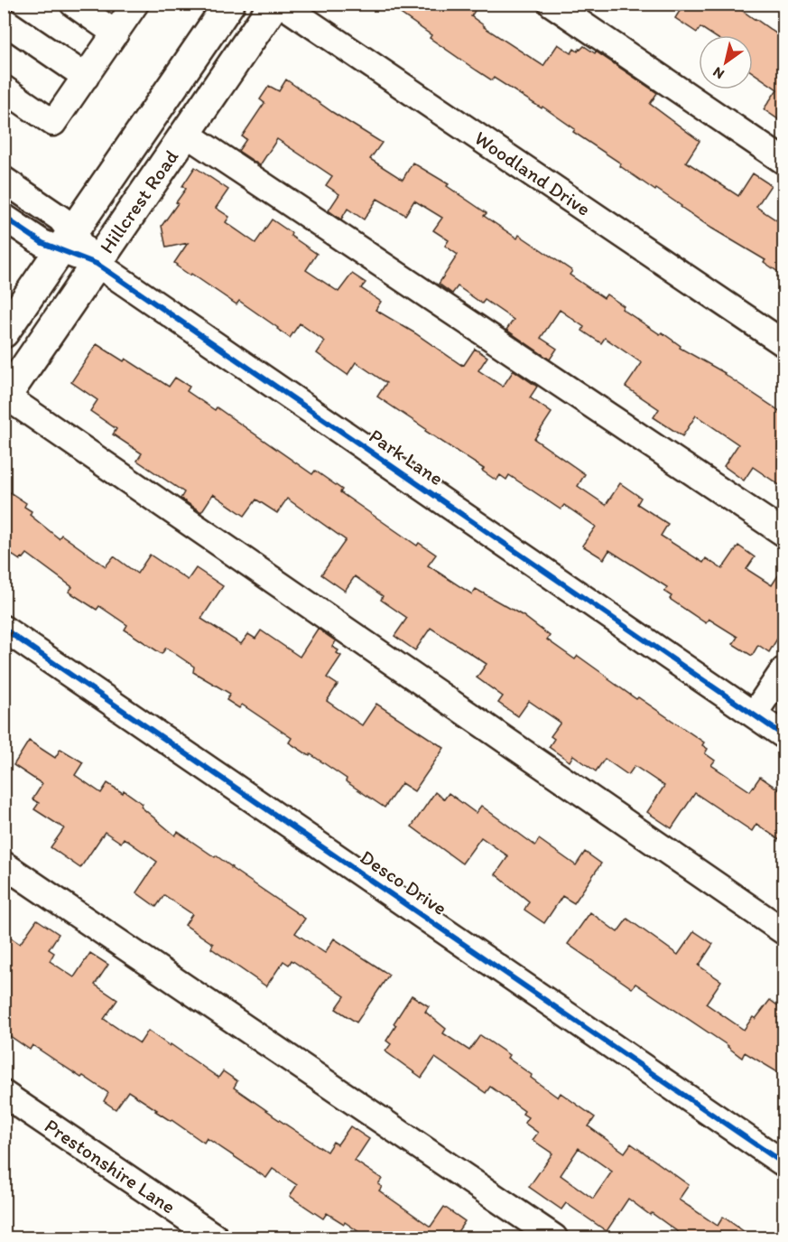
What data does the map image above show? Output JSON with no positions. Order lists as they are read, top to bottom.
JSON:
{
  "streets": {
    "main road": ["Hillcrest Road"],
    "street": [
      "Woodland Drive",
      "Park Lane",
      "Desco Drive",
      "Prestonshire Lane"
    ]
  },
  "crossings": [
    ["Hillcrest Road", "Park Lane"]
  ],
  "north": "bottom left"
}
